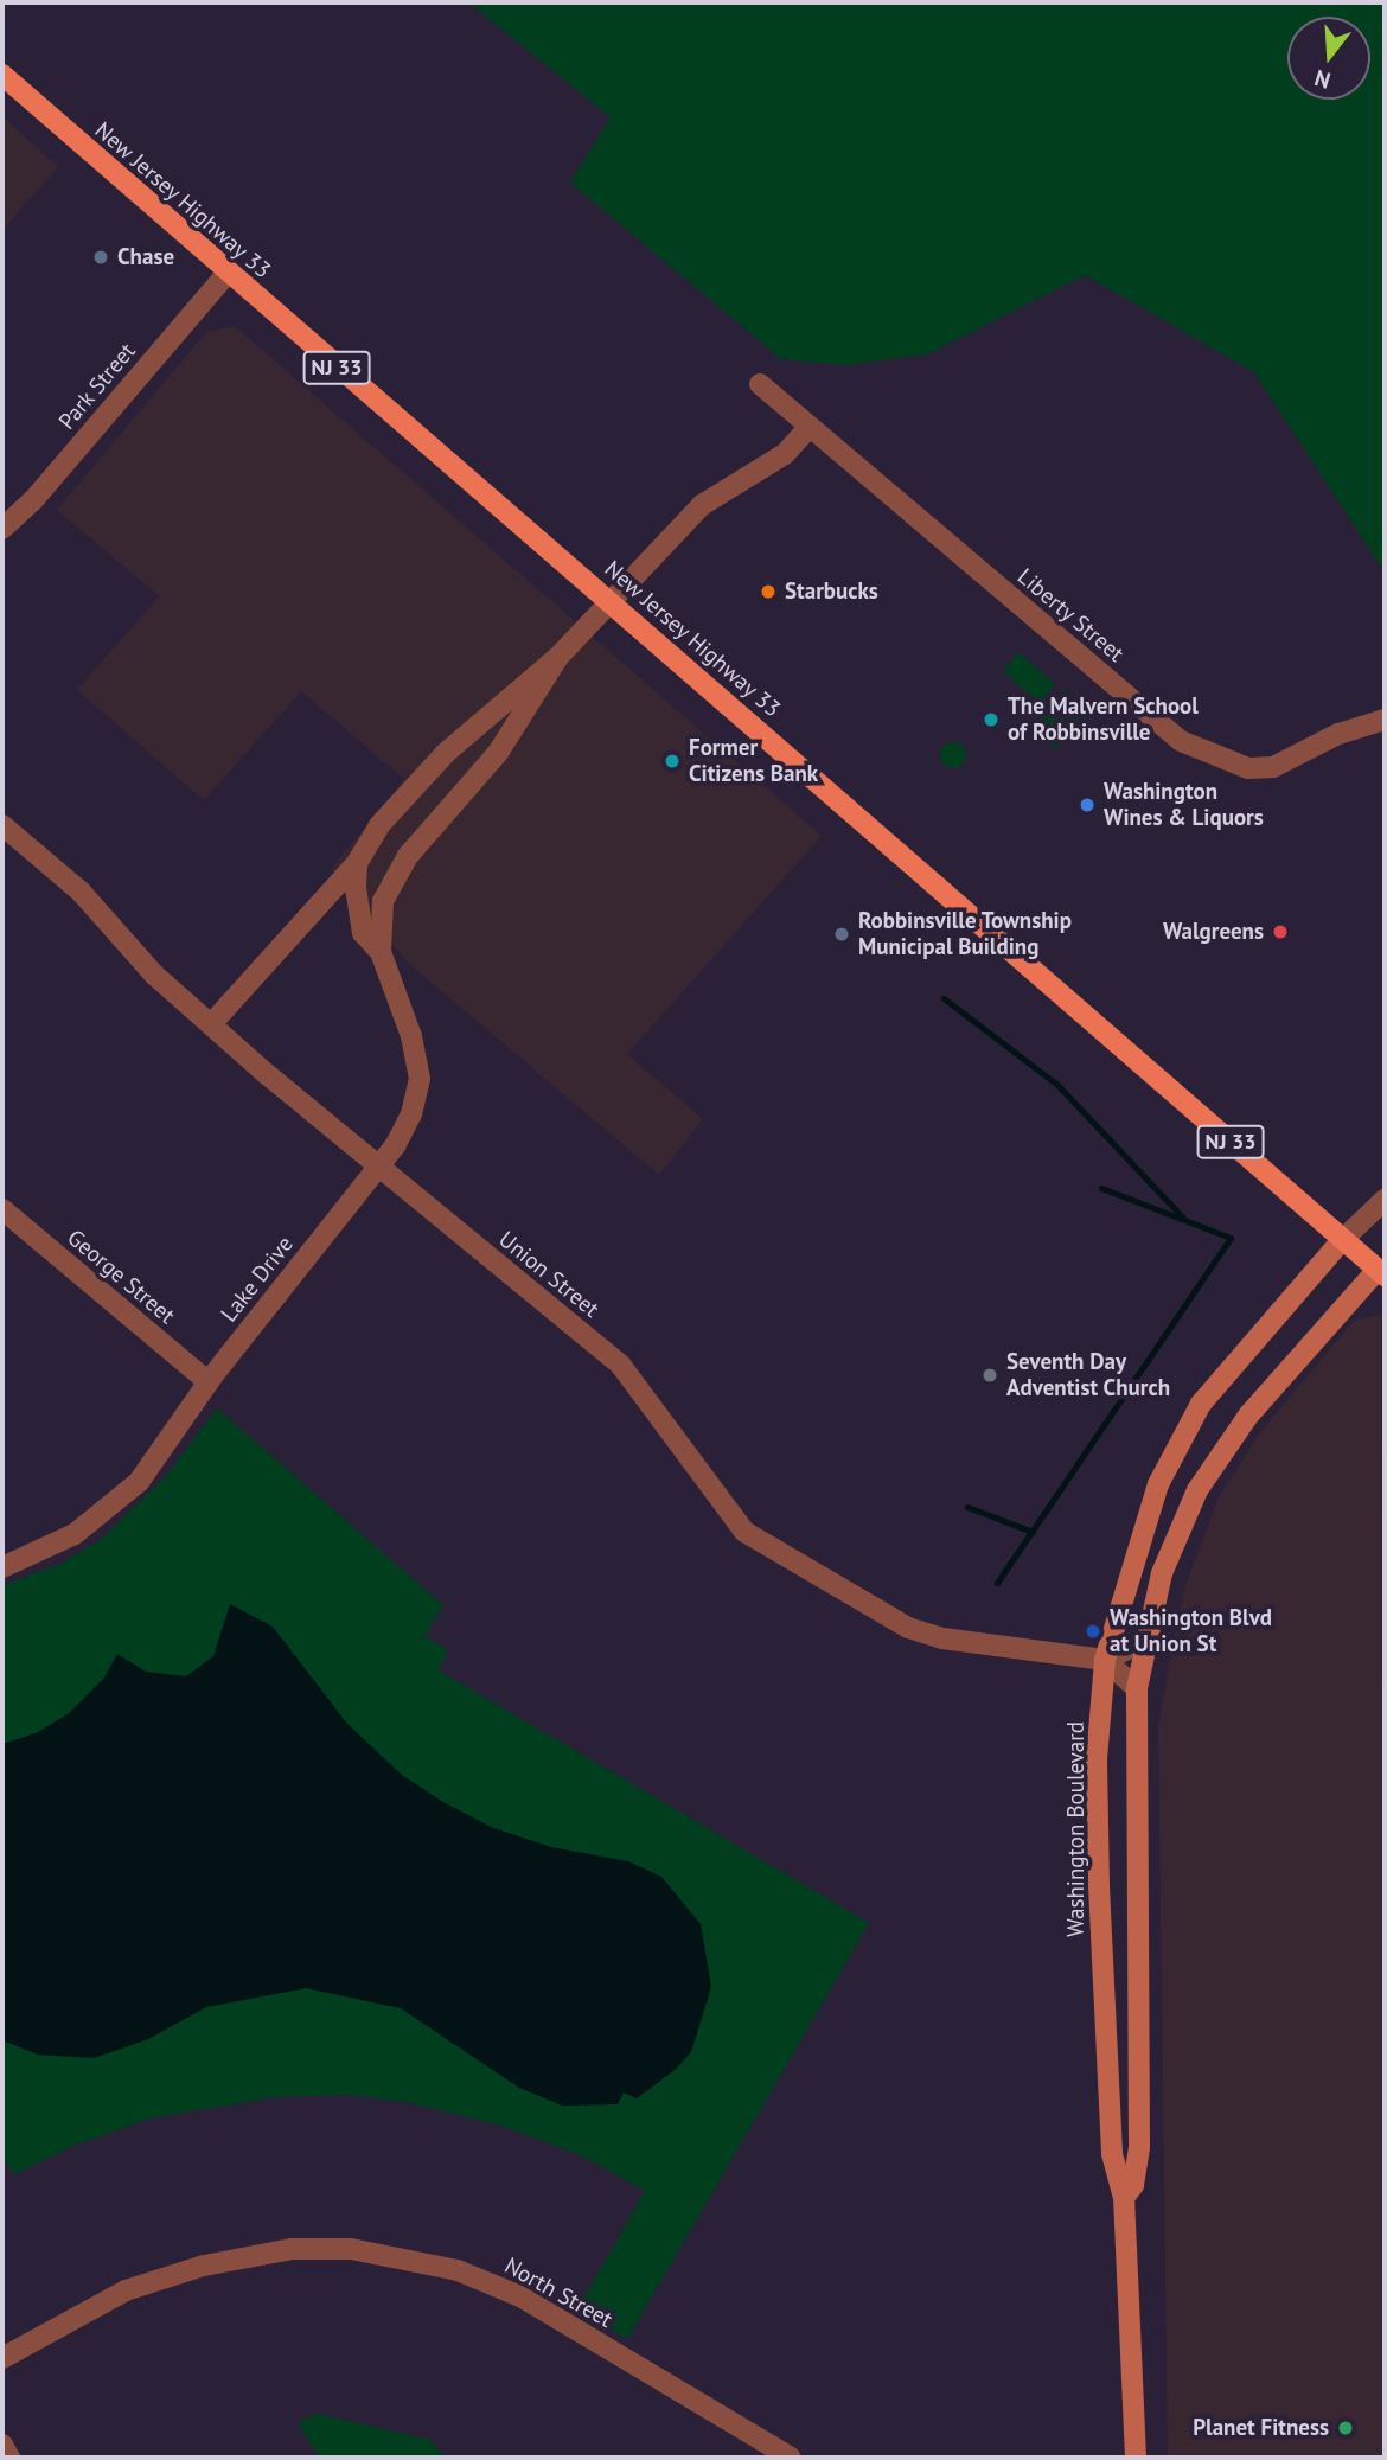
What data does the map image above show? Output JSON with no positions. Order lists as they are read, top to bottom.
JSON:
{
  "streets": {
    "main road": ["New Jersey Highway 33", "NJ 33"],
    "street": [
      "Park Street",
      "Liberty Street",
      "Union Street",
      "George Street",
      "Lake Drive",
      "Washington Boulevard",
      "North Street"
    ]
  },
  "crossings": [
    ["New Jersey Highway 33", "Park Street"],
    ["New Jersey Highway 33", "Lake Drive"],
    ["New Jersey Highway 33", "Washington Boulevard"],
    ["Liberty Street", "Lake Drive"],
    ["Union Street", "Lake Drive"],
    ["Union Street", "Washington Boulevard"],
    ["George Street", "Lake Drive"]
  ],
  "places": [
    "Chase",
    "Starbucks",
    "The Malvern School of Robbinsville",
    "Former Citizens Bank",
    "Washington Wines & Liquors",
    "Walgreens",
    "Robbinsville Township Municipal Building",
    "Seventh Day Adventist Church",
    "Washington Blvd at Union St",
    "Planet Fitness"
  ],
  "north": "bottom"
}
